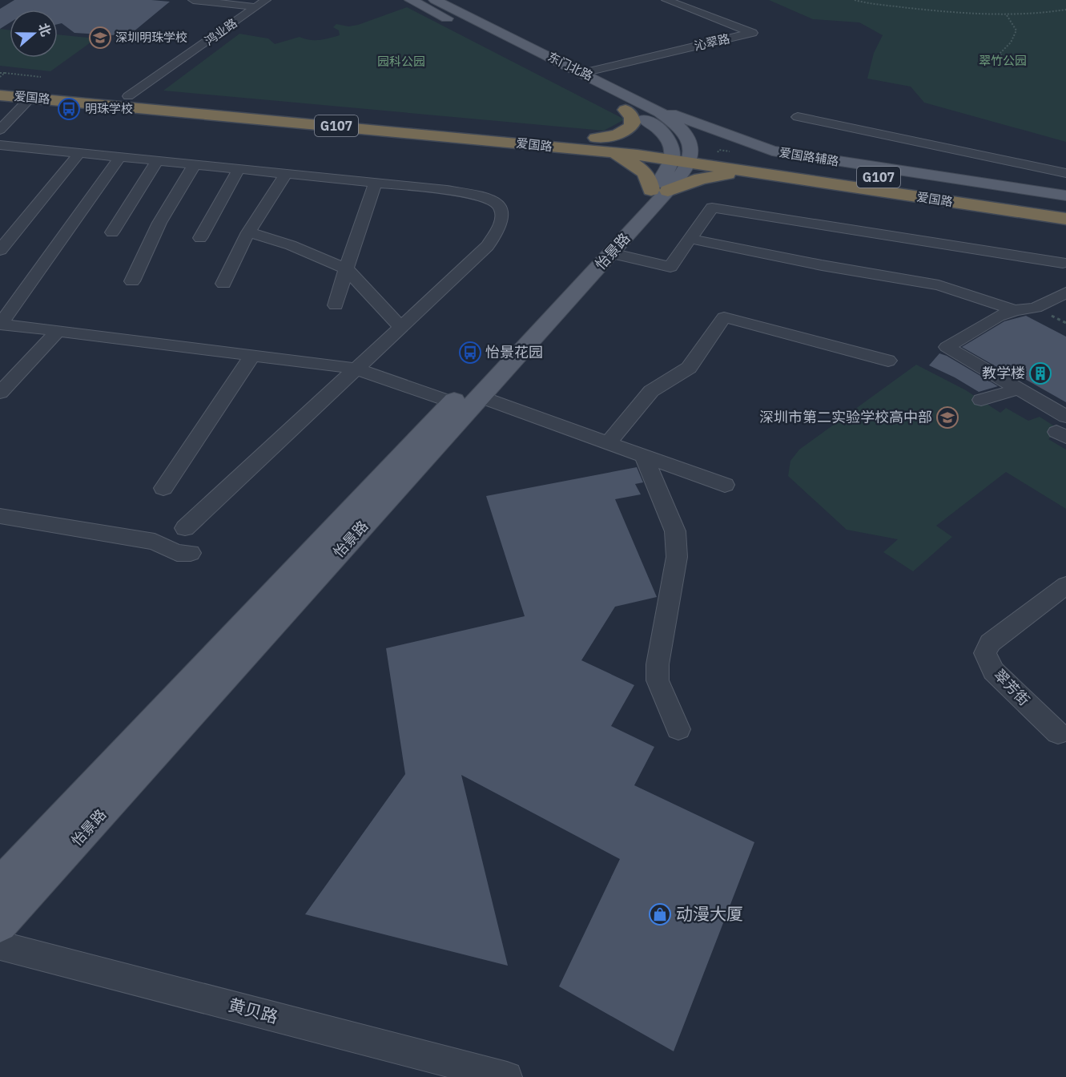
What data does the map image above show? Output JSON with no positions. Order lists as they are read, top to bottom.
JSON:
{
  "streets": {
    "highway": ["爱国路", "G107"],
    "main road": ["东门北路", "爱国路辅路", "怡景路"],
    "street": [
      "鸿业路",
      "沁翠路",
      "翠芳街",
      "黄贝路"
    ]
  },
  "crossings": [
    ["鸿业路", "爱国路"],
    ["沁翠路", "东门北路"],
    ["东门北路", "爱国路"],
    ["东门北路", "爱国路辅路"],
    ["东门北路", "怡景路"],
    ["爱国路", "怡景路"]
  ],
  "parks": ["翠竹公园", "园科公园"],
  "places": {
    "school or university": ["深圳明珠学校", "深圳市第二实验学校高中部"],
    "bus stop": ["明珠学校", "怡景花园"],
    "building": ["教学楼"],
    "shop": ["动漫大厦"]
  },
  "north": "right"
}
